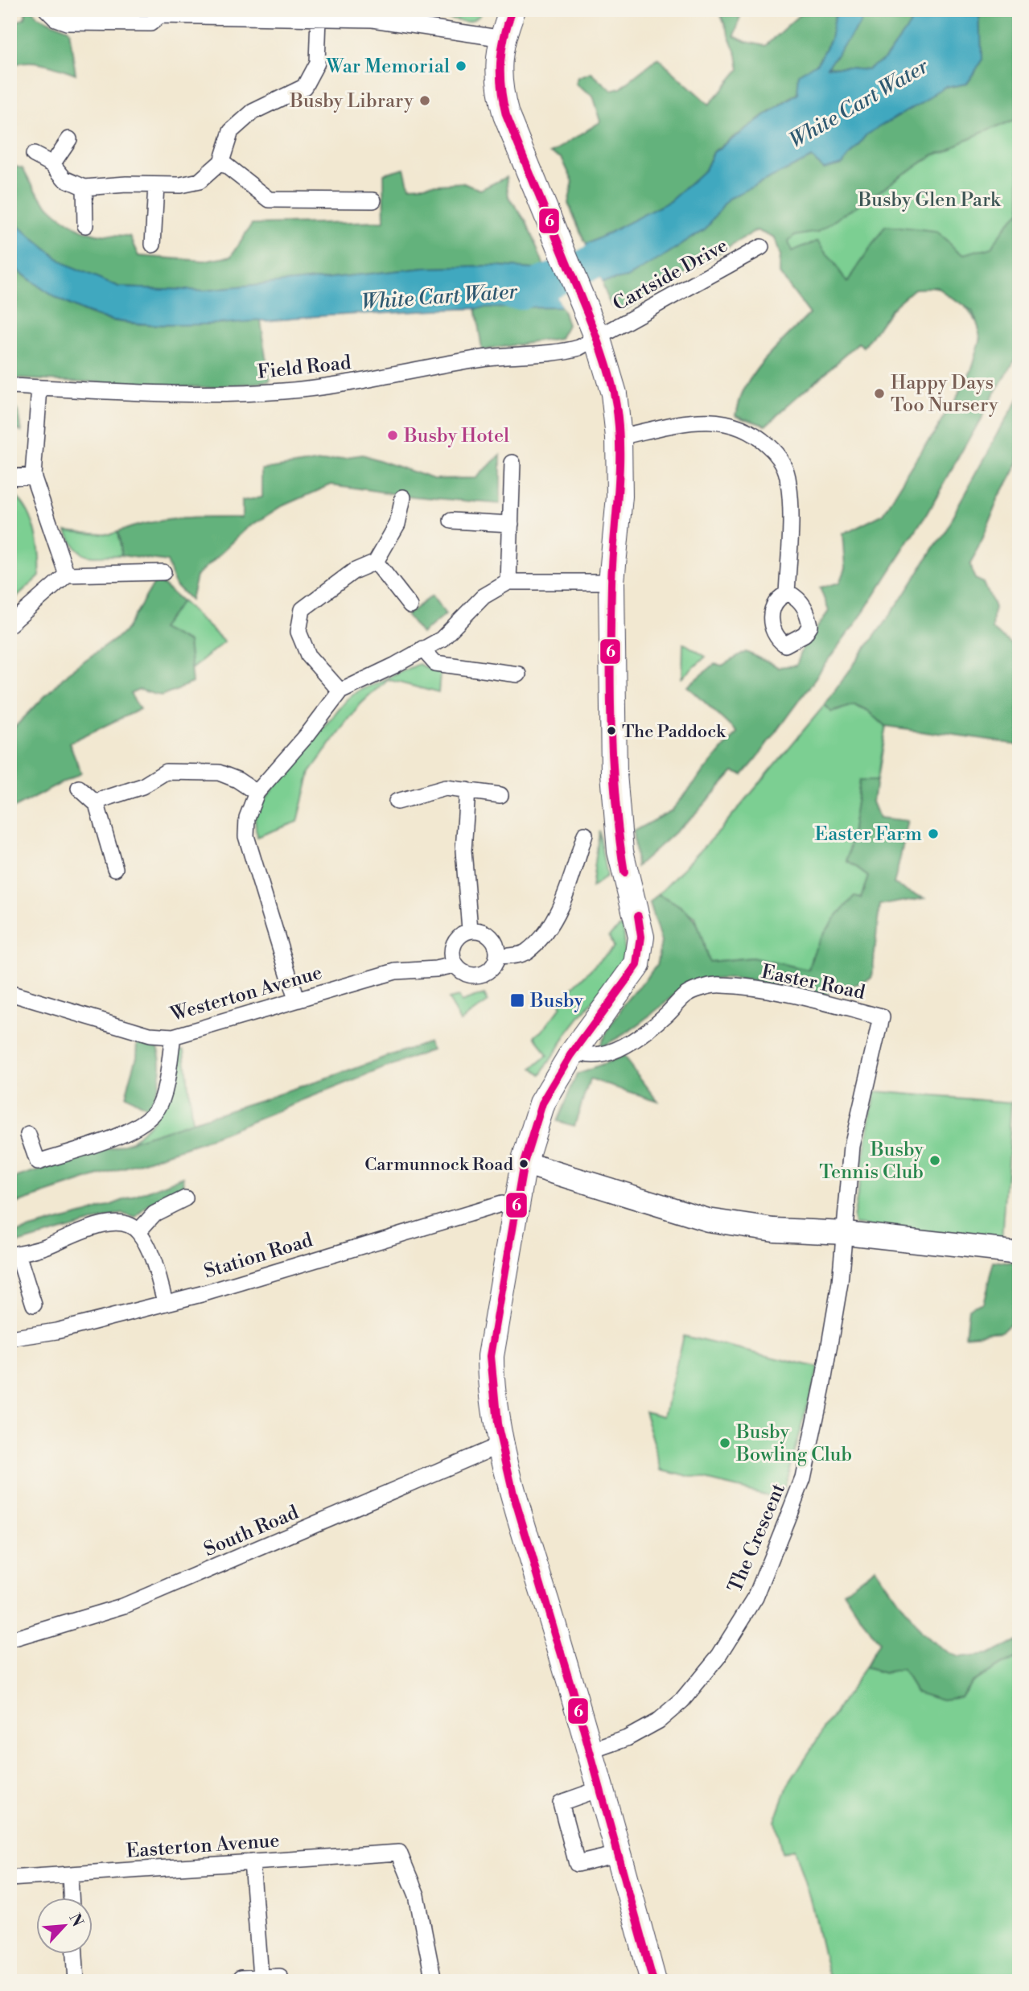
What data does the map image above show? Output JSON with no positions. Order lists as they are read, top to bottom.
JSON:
{
  "streets": {
    "street": [
      "Cartside Drive",
      "Field Road",
      "Easter Road",
      "Westerton Avenue",
      "Station Road",
      "South Road",
      "The Crescent",
      "Easterton Avenue"
    ]
  },
  "crossings": [
    ["Cartside Drive", "Field Road"],
    ["Easter Road", "The Crescent"]
  ],
  "water": ["White Cart Water"],
  "parks": ["Busby Glen Park"],
  "places": {
    "other": [
      "War Memorial",
      "Busby Library",
      "Happy Days Too Nursery",
      "Busby Hotel",
      "The Paddock",
      "Easter Farm",
      "Busby Tennis Club",
      "Carmunnock Road",
      "Busby Bowling Club"
    ],
    "transit": ["Busby"]
  },
  "lines": ["transit line 6"],
  "north": "top right"
}
